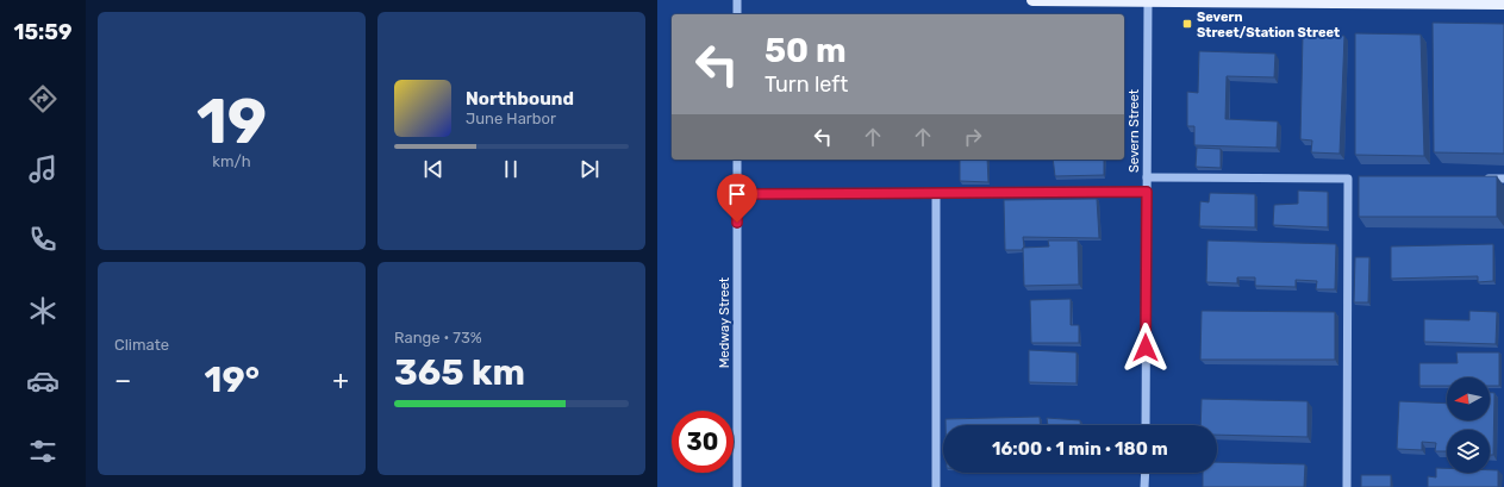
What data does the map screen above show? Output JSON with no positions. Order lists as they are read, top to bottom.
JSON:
{
  "streets": {
    "street": ["Severn Street", "Medway Street"]
  },
  "places": {
    "transit": ["Severn Street/Station Street"]
  },
  "north": "left",
  "page": {
    "tabs": "15:59",
    "tile": [
      ["19", "km/h"],
      "Climate",
      ["Range · 73%", "365 km"]
    ],
    "turn": ["50 m", "Turn left"],
    "song": ["Northbound", "June Harbor"],
    "heat": ["−", "19°", "+"],
    "limit": "30",
    "trip": "16:00 · 1 min · 180 m"
  }
}
